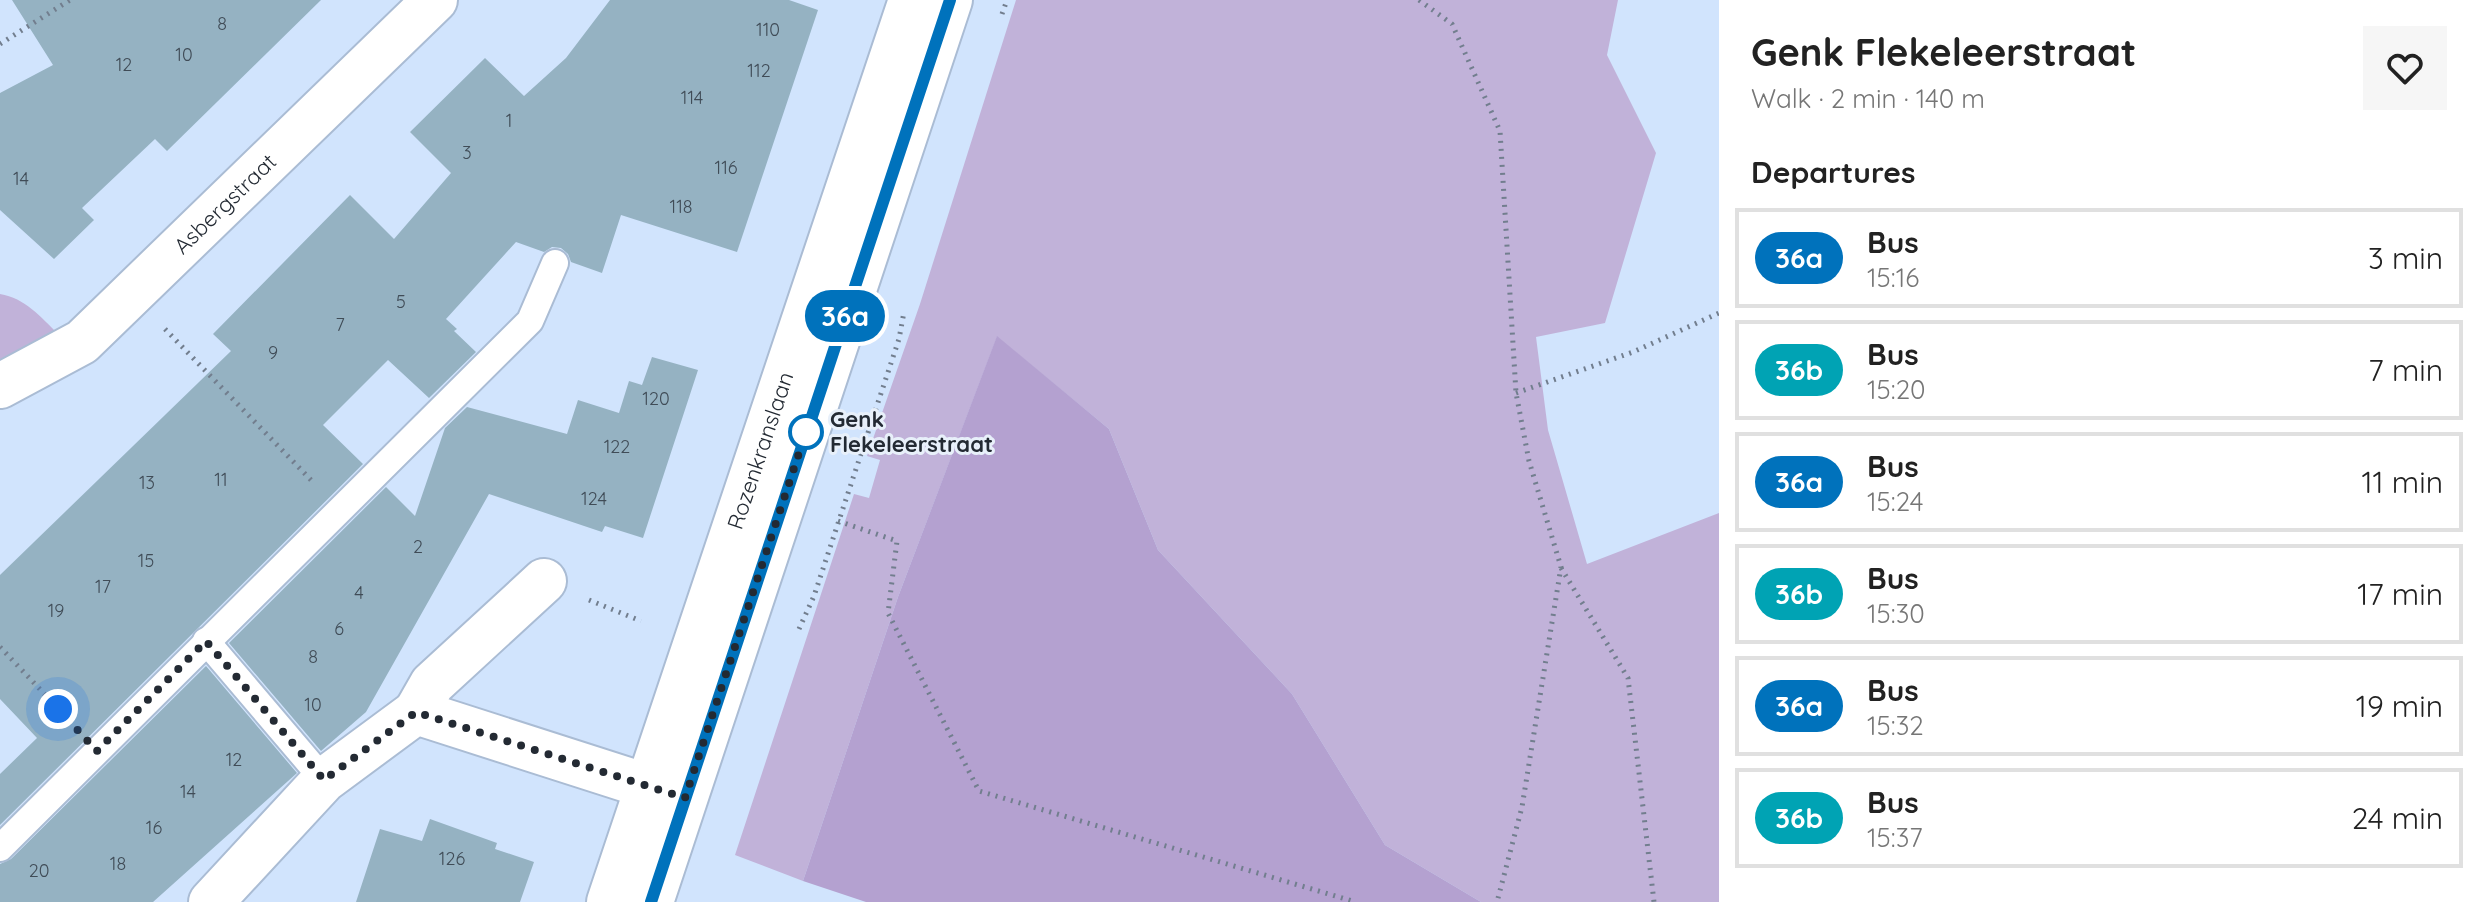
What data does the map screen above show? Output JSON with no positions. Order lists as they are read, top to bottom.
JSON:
{
  "streets": {
    "street": ["Asbergstraat", "Rozenkranslaan"]
  },
  "places": ["Genk Flekeleerstraat"],
  "lines": ["bus line 36a"],
  "house_numbers": [
    "8",
    "110",
    "10",
    "12",
    "112",
    "114",
    "1",
    "3",
    "116",
    "14",
    "118",
    "5",
    "7",
    "9",
    "120",
    "122",
    "11",
    "13",
    "124",
    "2",
    "15",
    "17",
    "4",
    "19",
    "6",
    "8",
    "10",
    "12",
    "14",
    "16",
    "126",
    "18",
    "20"
  ],
  "page": {
    "on_map": "36a",
    "heading": [
      ["Genk Flekeleerstraat", "Walk · 2 min · 140 m"],
      "Departures"
    ],
    "list": [
      {
        "mark": "36a",
        "name": "Bus",
        "note": "15:16",
        "value": "3 min"
      },
      {
        "mark": "36b",
        "name": "Bus",
        "note": "15:20",
        "value": "7 min"
      },
      {
        "mark": "36a",
        "name": "Bus",
        "note": "15:24",
        "value": "11 min"
      },
      {
        "mark": "36b",
        "name": "Bus",
        "note": "15:30",
        "value": "17 min"
      },
      {
        "mark": "36a",
        "name": "Bus",
        "note": "15:32",
        "value": "19 min"
      },
      {
        "mark": "36b",
        "name": "Bus",
        "note": "15:37",
        "value": "24 min"
      }
    ]
  }
}
